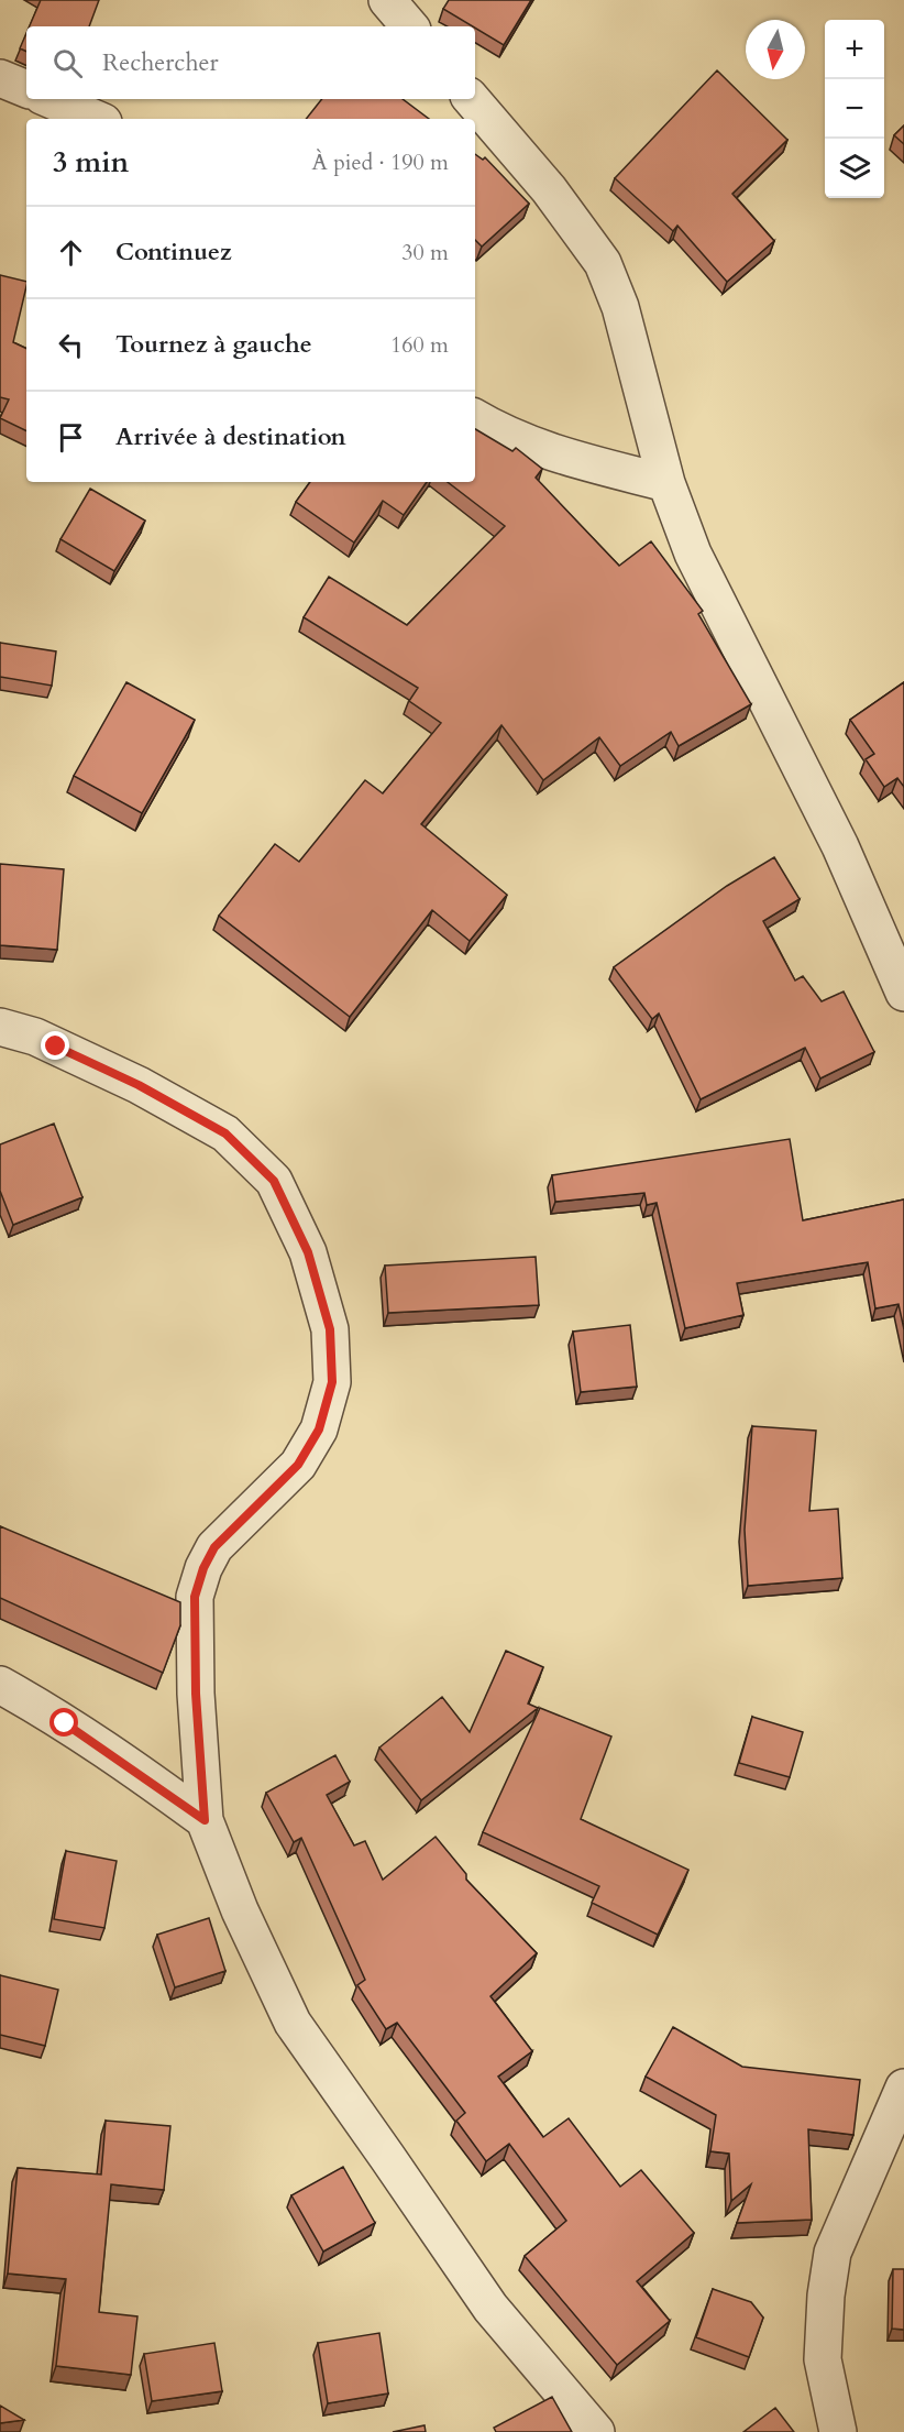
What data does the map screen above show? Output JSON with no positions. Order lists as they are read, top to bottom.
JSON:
{
  "north": "bottom",
  "page": {
    "map_buttons": ["+", "−"],
    "search": "Rechercher",
    "heading": ["3 min", "À pied · 190 m"],
    "list": [
      ["Continuez", "30 m"],
      ["Tournez à gauche", "160 m"],
      "Arrivée à destination"
    ]
  }
}
